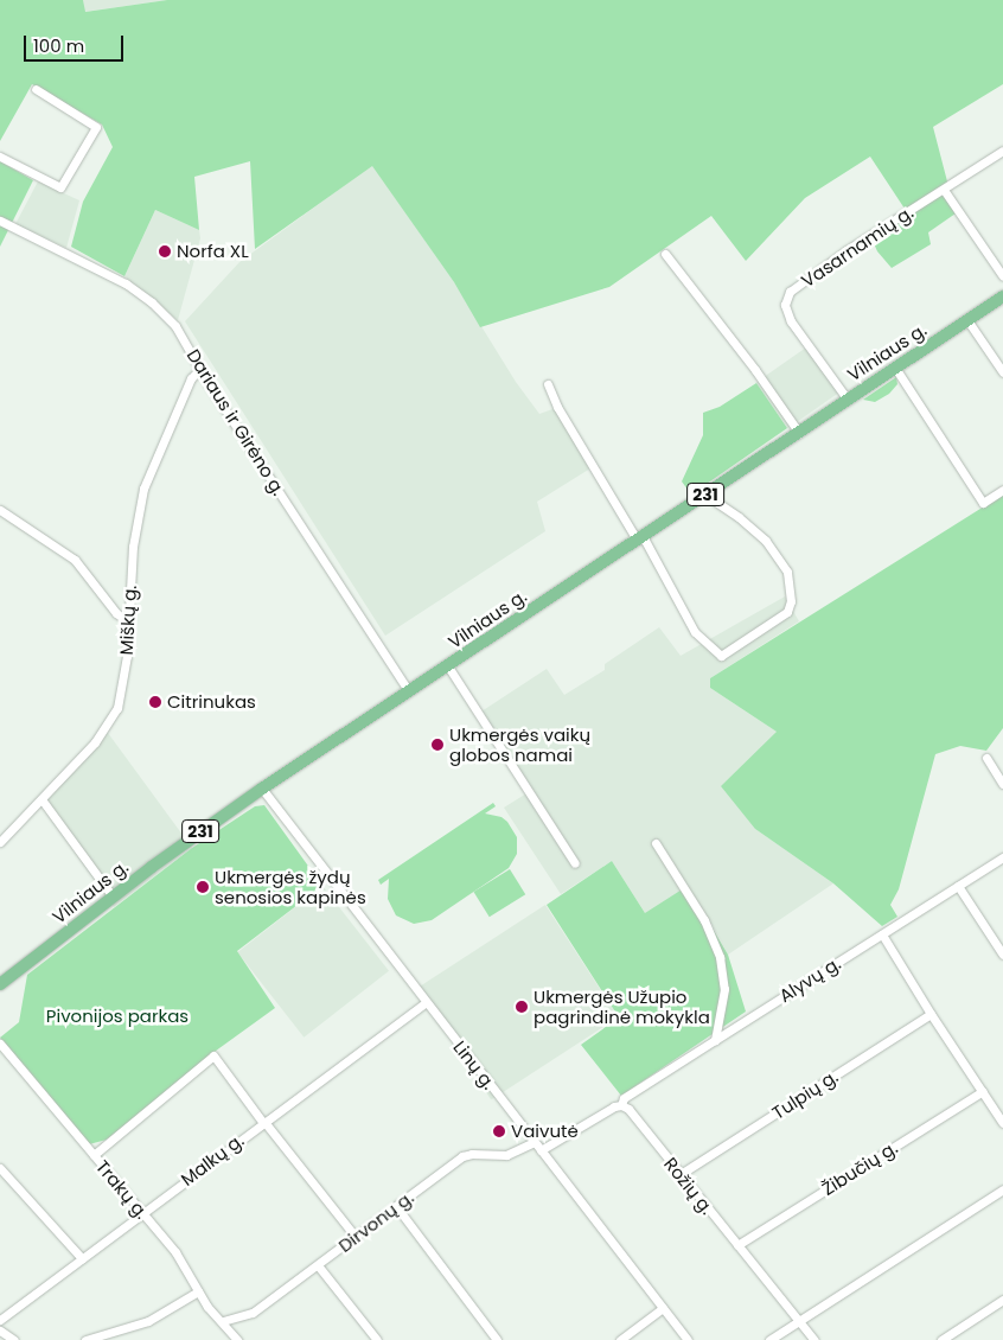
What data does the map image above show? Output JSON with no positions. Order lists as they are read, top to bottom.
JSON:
{
  "streets": {
    "main road": ["Vilniaus g.", "231"],
    "street": [
      "Vasarnamių g.",
      "Dariaus ir Girėno g.",
      "Miškų g.",
      "Alyvų g.",
      "Linų g.",
      "Tulpių g.",
      "Malkų g.",
      "Žibučių g.",
      "Rožių g.",
      "Trakų g.",
      "Dirvonų g."
    ]
  },
  "crossings": [
    ["Vasarnamių g.", "Vilniaus g."],
    ["Vilniaus g.", "Dariaus ir Girėno g."],
    ["Vilniaus g.", "Linų g."],
    ["Dariaus ir Girėno g.", "Miškų g."],
    ["Alyvų g.", "Rožių g."],
    ["Linų g.", "Malkų g."],
    ["Linų g.", "Dirvonų g."],
    ["Tulpių g.", "Rožių g."],
    ["Malkų g.", "Trakų g."],
    ["Žibučių g.", "Rožių g."],
    ["Trakų g.", "Dirvonų g."]
  ],
  "parks": ["Pivonijos parkas"],
  "places": [
    "Norfa XL",
    "Citrinukas",
    "Ukmergės vaikų globos namai",
    "Ukmergės žydų senosios kapinės",
    "Ukmergės Užupio pagrindinė mokykla",
    "Vaivutė"
  ],
  "scale_bar": "100 m"
}
